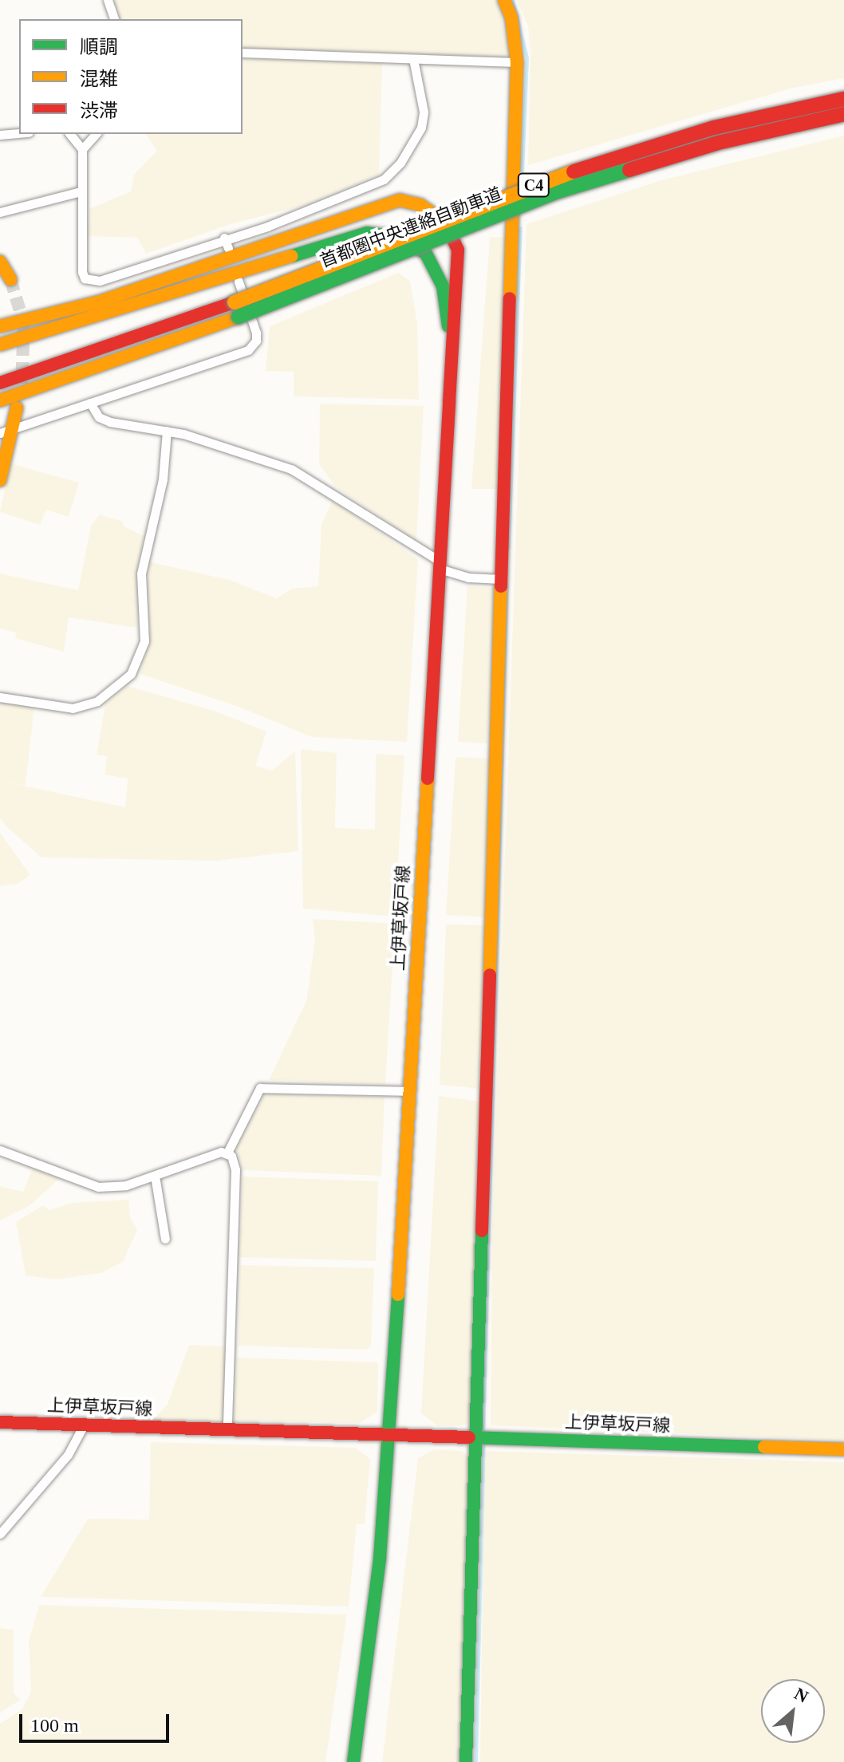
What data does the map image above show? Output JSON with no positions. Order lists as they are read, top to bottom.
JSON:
{
  "streets": {
    "main road": ["C4", "首都圏中央連絡自動車道", "上伊草坂戸線"]
  },
  "legend": ["順調", "混雑", "渋滞"],
  "scale_bar": "100 m",
  "north": "top right"
}
